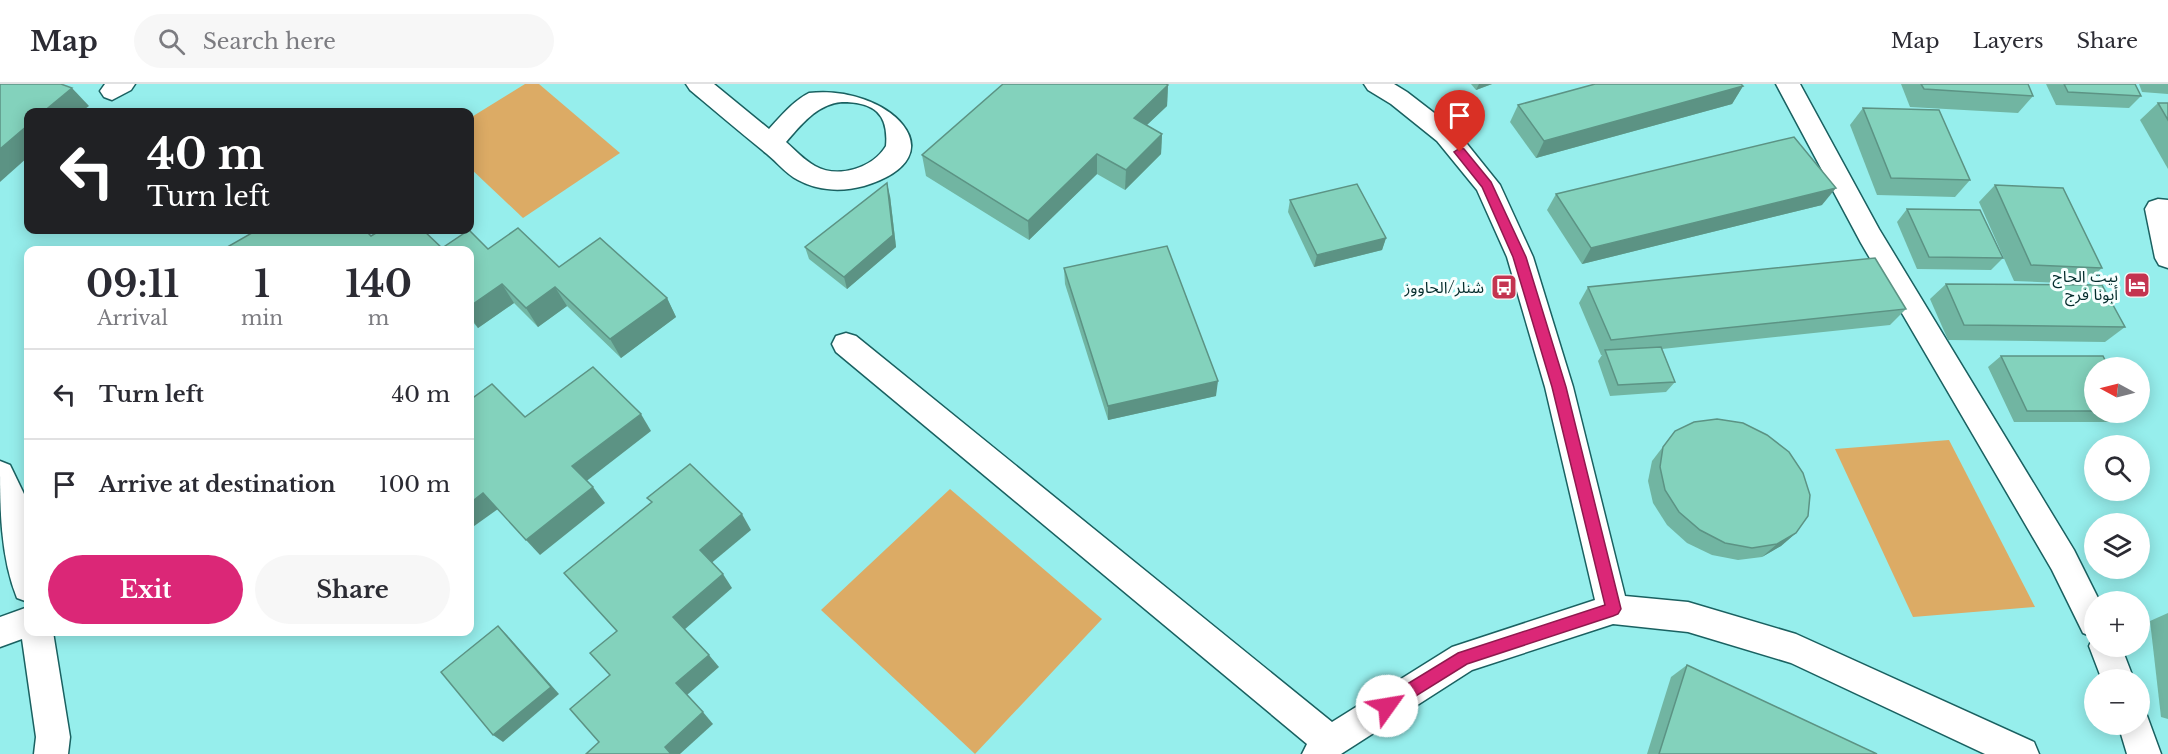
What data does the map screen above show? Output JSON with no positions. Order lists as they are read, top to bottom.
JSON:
{
  "places": {
    "hotel": ["بيت الحاج أبونا فرج"],
    "bus stop": ["شنلر/الحاووز"]
  },
  "north": "left",
  "page": {
    "header": "Map",
    "search": "Search here",
    "nav": ["Map", "Layers", "Share"],
    "turn": ["40 m", "Turn left"],
    "eta": [
      "09:11",
      "Arrival",
      "1",
      "min",
      "140",
      "m"
    ],
    "list": [
      {
        "name": "Turn left",
        "value": "40 m"
      },
      {
        "name": "Arrive at destination",
        "value": "100 m"
      }
    ],
    "map_buttons": ["+", "−"],
    "buttons": ["Exit", "Share"]
  }
}
